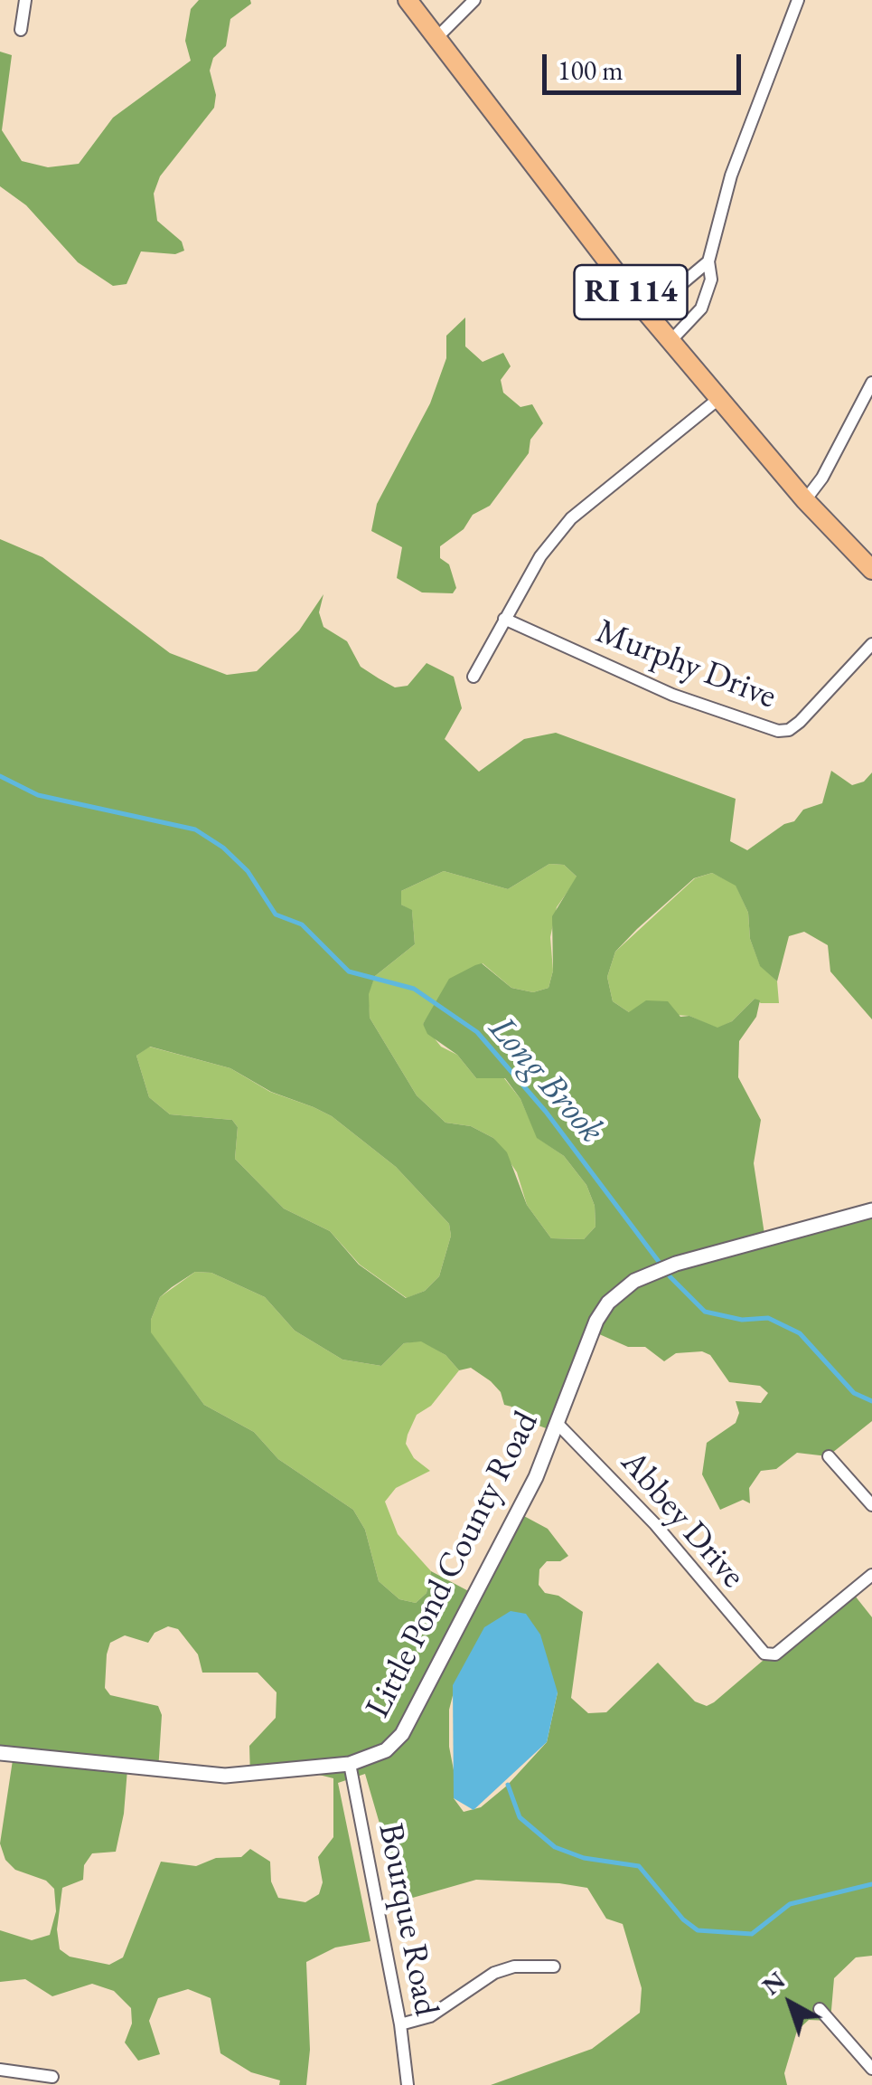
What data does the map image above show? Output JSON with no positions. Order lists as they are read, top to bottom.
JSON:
{
  "streets": {
    "main road": ["RI 114"],
    "street": [
      "Murphy Drive",
      "Abbey Drive",
      "Little Pond County Road",
      "Bourque Road"
    ]
  },
  "crossings": [
    ["Abbey Drive", "Little Pond County Road"],
    ["Little Pond County Road", "Bourque Road"]
  ],
  "water": ["Long Brook"],
  "scale_bar": "100 m",
  "north": "top left"
}
